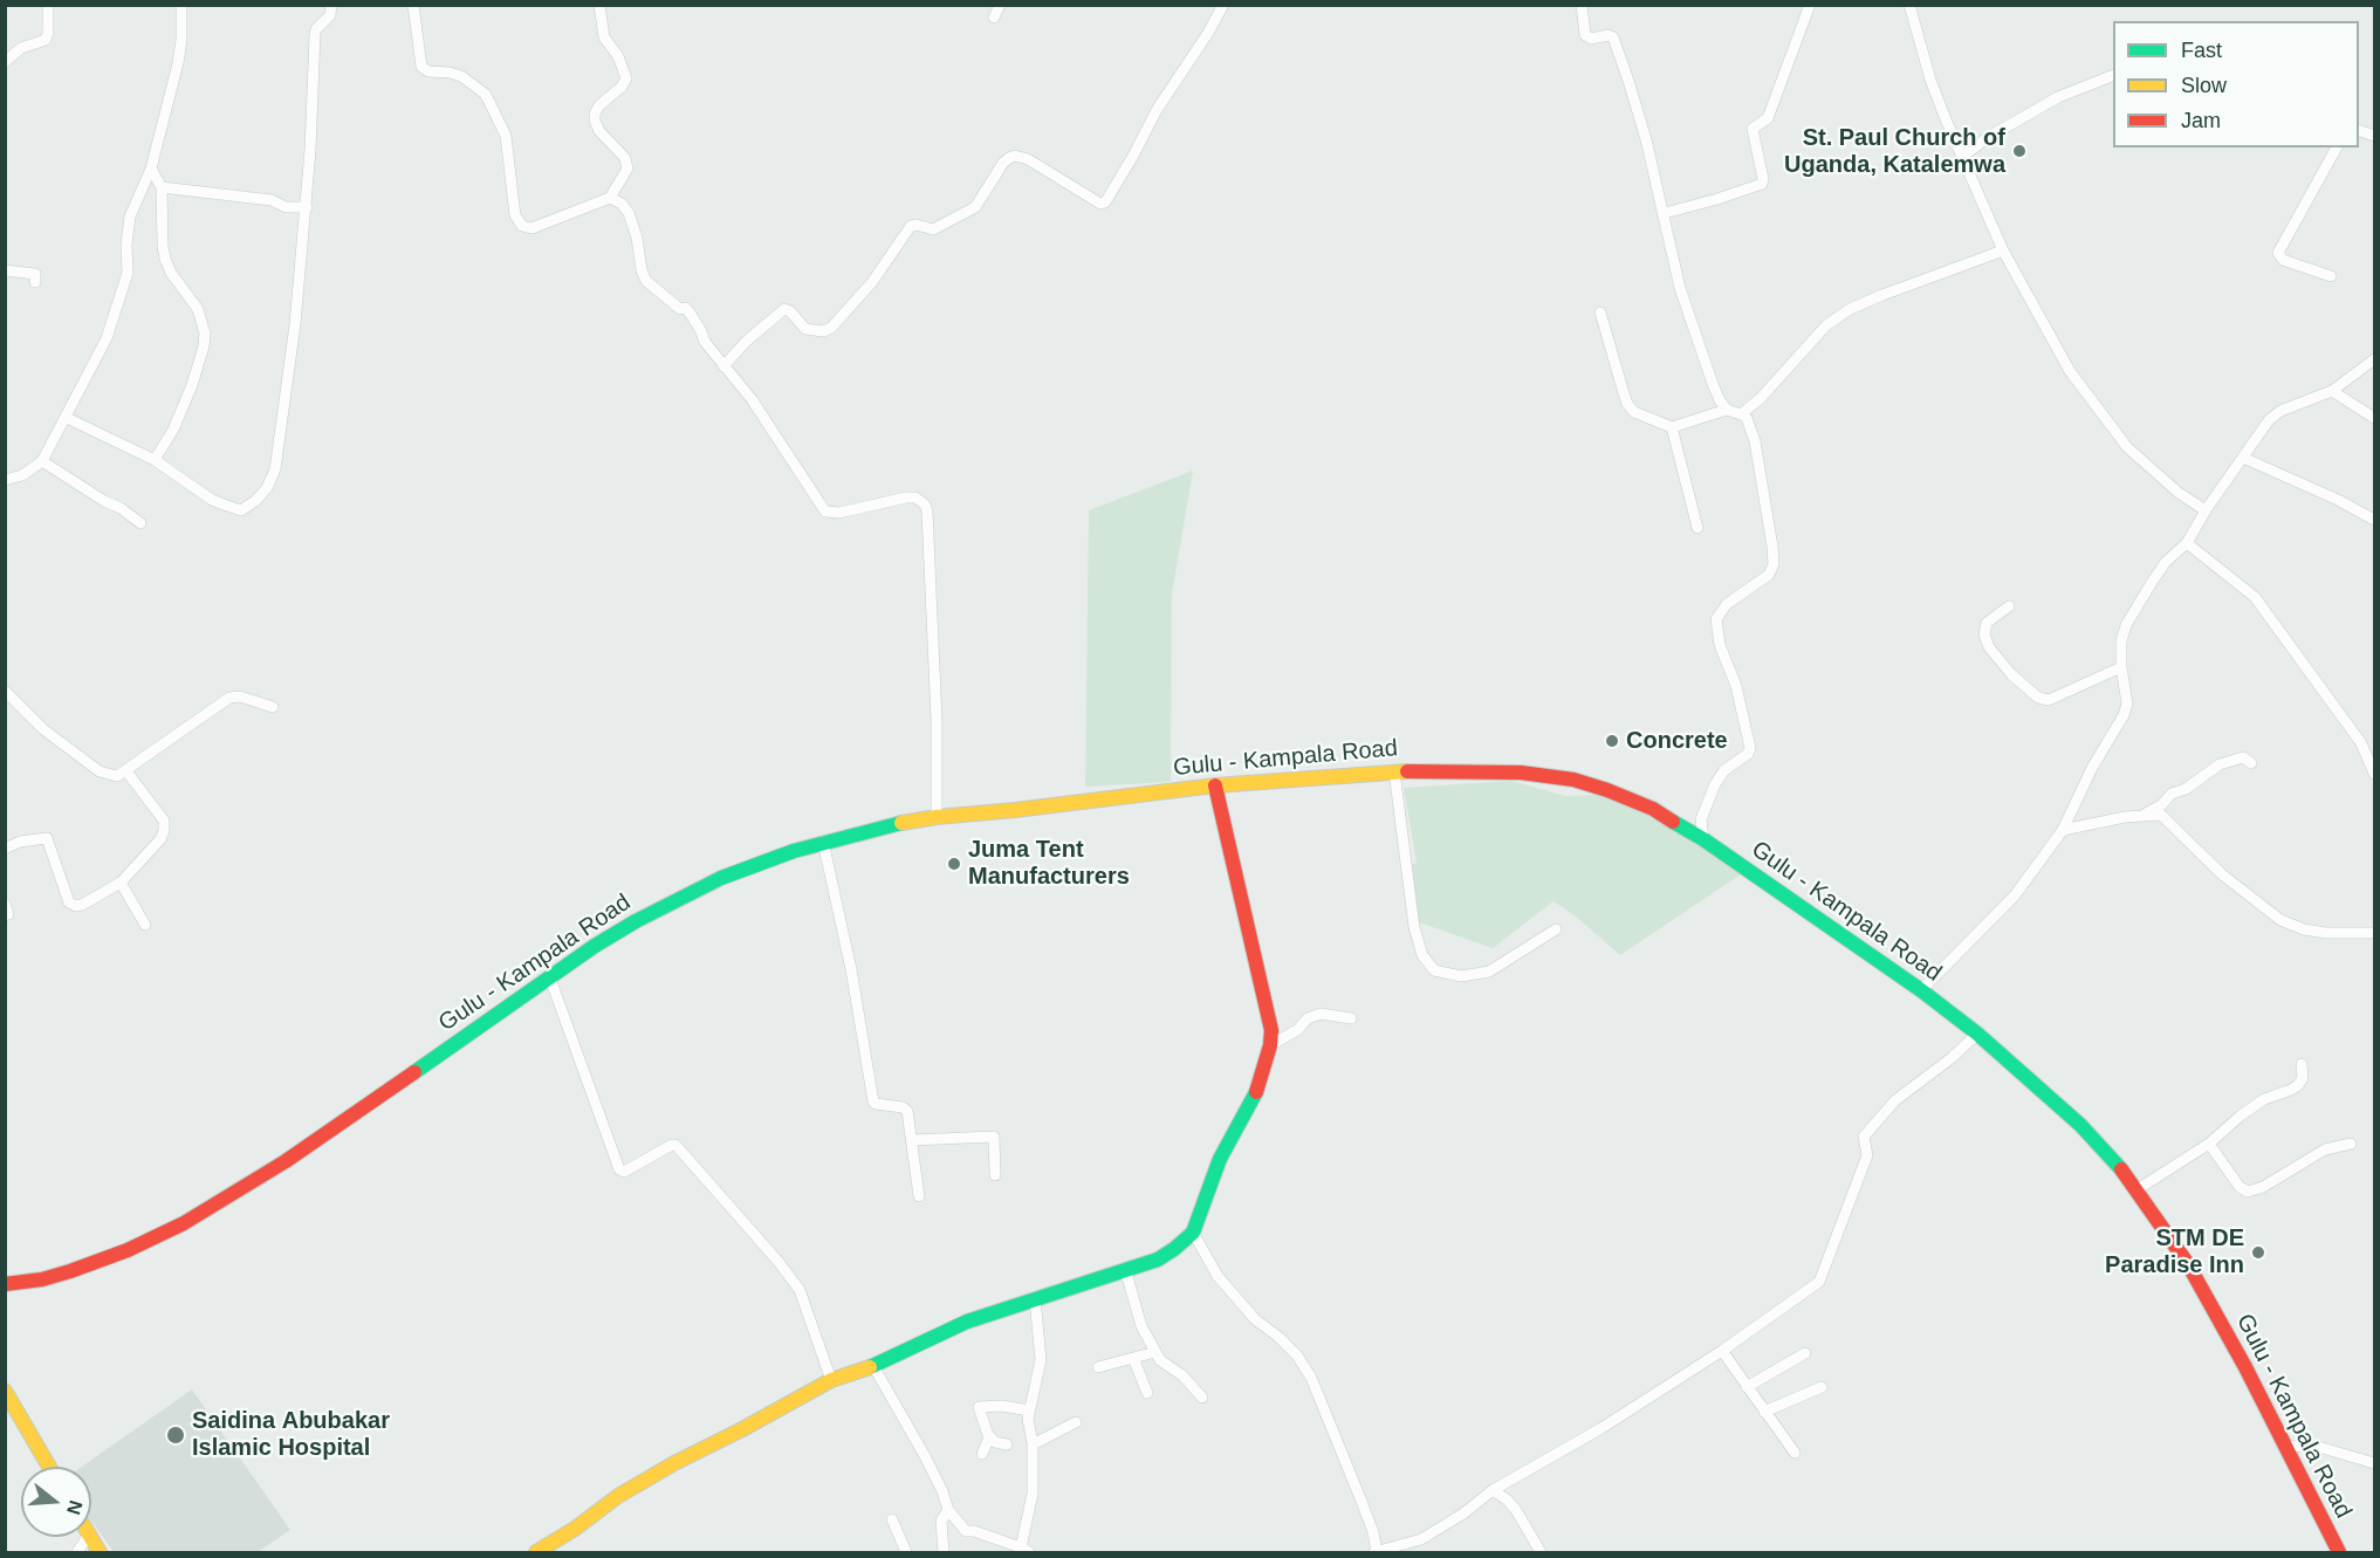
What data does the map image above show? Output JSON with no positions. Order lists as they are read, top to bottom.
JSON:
{
  "streets": {
    "main road": ["Gulu - Kampala Road"]
  },
  "places": [
    "St. Paul Church of Uganda, Katalemwa",
    "Concrete",
    "Juma Tent Manufacturers",
    "STM DE Paradise Inn",
    "Saidina Abubakar Islamic Hospital"
  ],
  "legend": ["Fast", "Slow", "Jam"],
  "north": "right"
}
